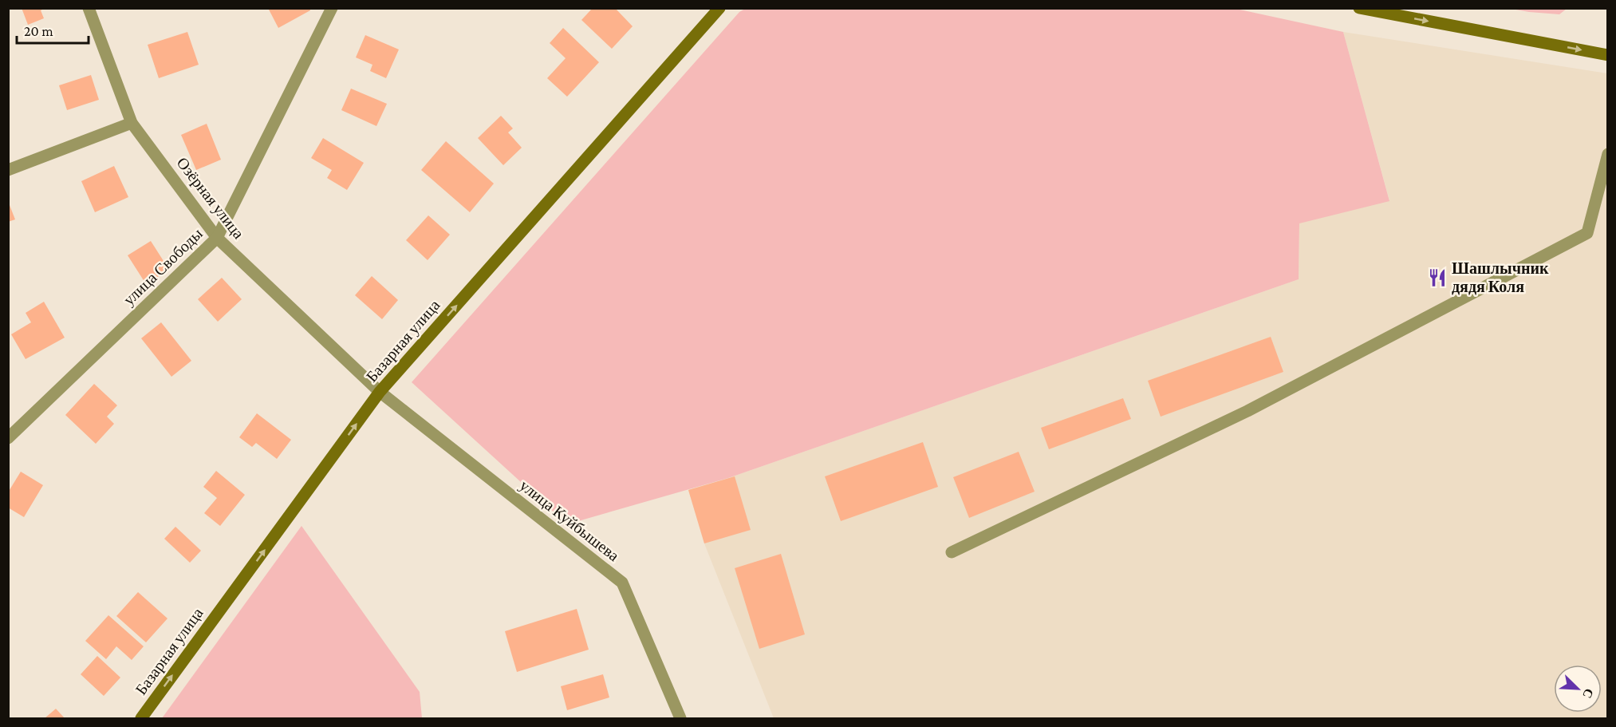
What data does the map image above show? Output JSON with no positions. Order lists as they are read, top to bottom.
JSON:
{
  "streets": {
    "main road": ["Базарная улица"],
    "street": ["Озёрная улица", "улица Свободы", "улица Куйбышева"]
  },
  "crossings": [
    ["Озёрная улица", "улица Свободы"],
    ["Озёрная улица", "Базарная улица"],
    ["Озёрная улица", "улица Куйбышева"],
    ["Базарная улица", "улица Куйбышева"]
  ],
  "one_way": ["Базарная улица"],
  "places": {
    "restaurant": ["Шашлычник дядя Коля"]
  },
  "scale_bar": "20 m",
  "north": "bottom right"
}
